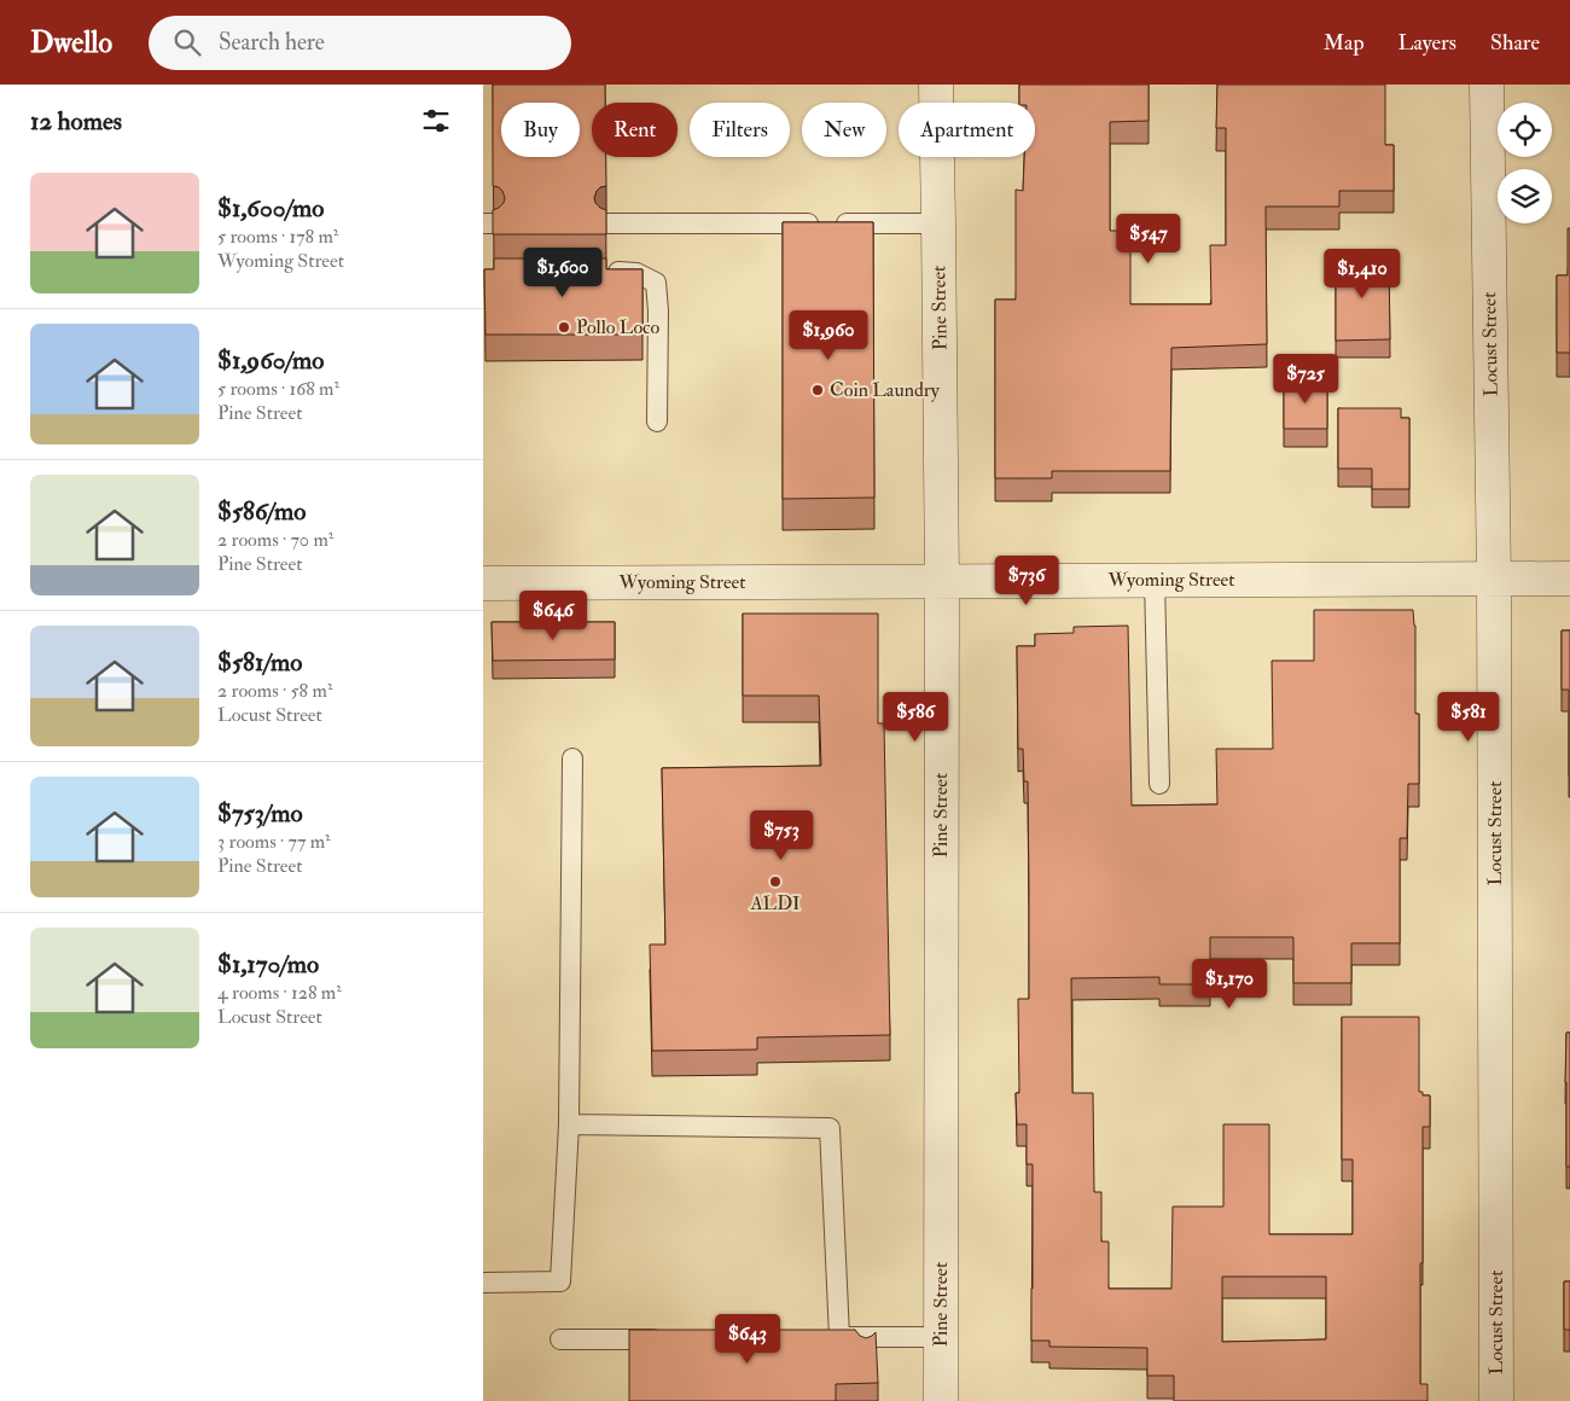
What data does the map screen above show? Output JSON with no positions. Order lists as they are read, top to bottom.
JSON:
{
  "streets": {
    "street": ["Pine Street", "Locust Street", "Wyoming Street"]
  },
  "crossings": [
    ["Pine Street", "Wyoming Street"],
    ["Locust Street", "Wyoming Street"]
  ],
  "places": ["Pollo Loco", "Coin Laundry", "ALDI"],
  "page": {
    "header": "Dwello",
    "search": "Search here",
    "nav": ["Map", "Layers", "Share"],
    "heading": "12 homes",
    "chip": [
      "Buy",
      "Rent",
      "Filters",
      "New",
      "Apartment"
    ],
    "list": [
      {
        "name": "$1,600/mo",
        "note": "5 rooms · 178 m² · Wyoming Street"
      },
      {
        "name": "$1,960/mo",
        "note": "5 rooms · 168 m² · Pine Street"
      },
      {
        "name": "$586/mo",
        "note": "2 rooms · 70 m² · Pine Street"
      },
      {
        "name": "$581/mo",
        "note": "2 rooms · 58 m² · Locust Street"
      },
      {
        "name": "$753/mo",
        "note": "3 rooms · 77 m² · Pine Street"
      },
      {
        "name": "$1,170/mo",
        "note": "4 rooms · 128 m² · Locust Street"
      }
    ],
    "price": [
      "$547",
      "$1,600",
      "$1,410",
      "$1,960",
      "$725",
      "$736",
      "$646",
      "$586",
      "$581",
      "$753",
      "$1,170",
      "$643"
    ]
  }
}
